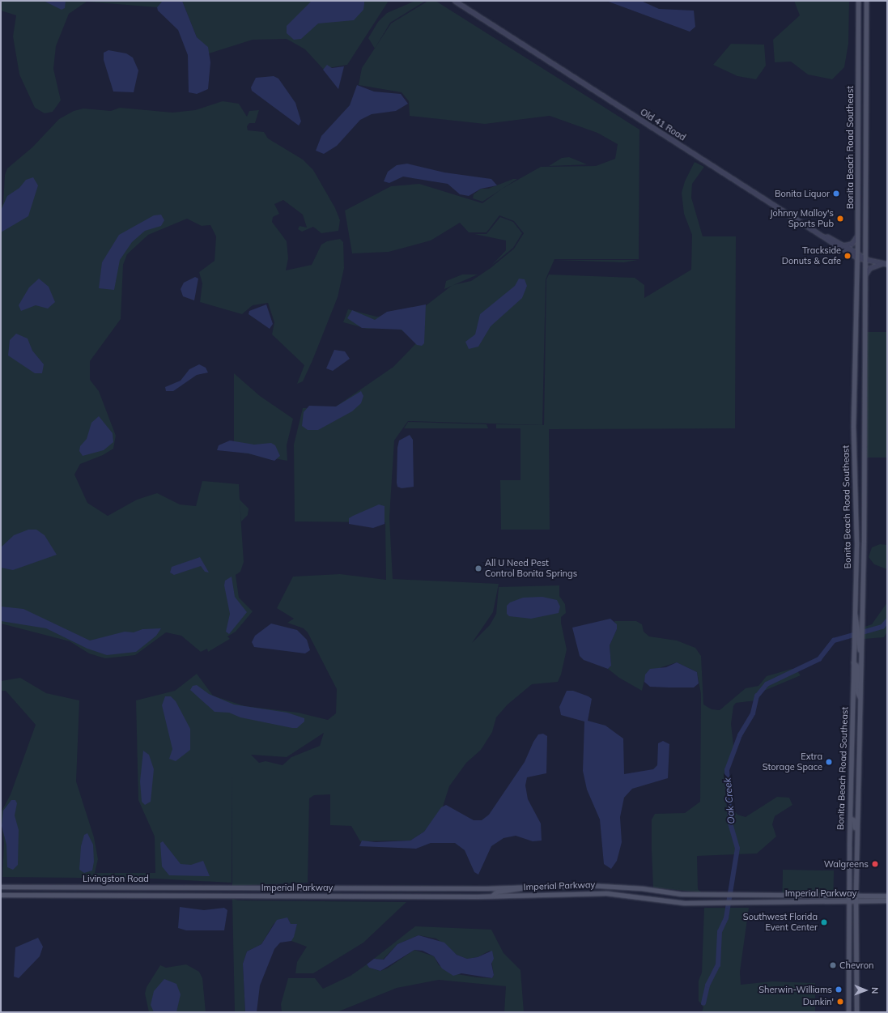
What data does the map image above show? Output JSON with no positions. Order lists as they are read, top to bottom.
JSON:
{
  "streets": {
    "main road": ["Bonita Beach Road Southeast", "Livingston Road", "Imperial Parkway"],
    "street": ["Old 41 Road"]
  },
  "crossings": [
    ["Old 41 Road", "Bonita Beach Road Southeast"],
    ["Bonita Beach Road Southeast", "Imperial Parkway"],
    ["Livingston Road", "Imperial Parkway"]
  ],
  "water": ["Oak Creek"],
  "places": [
    "Bonita Liquor",
    "Johnny Malloy's Sports Pub",
    "Trackside Donuts & Cafe",
    "All U Need Pest Control Bonita Springs",
    "Extra Storage Space",
    "Walgreens",
    "Southwest Florida Event Center",
    "Chevron",
    "Sherwin-Williams",
    "Dunkin'"
  ],
  "north": "right"
}
